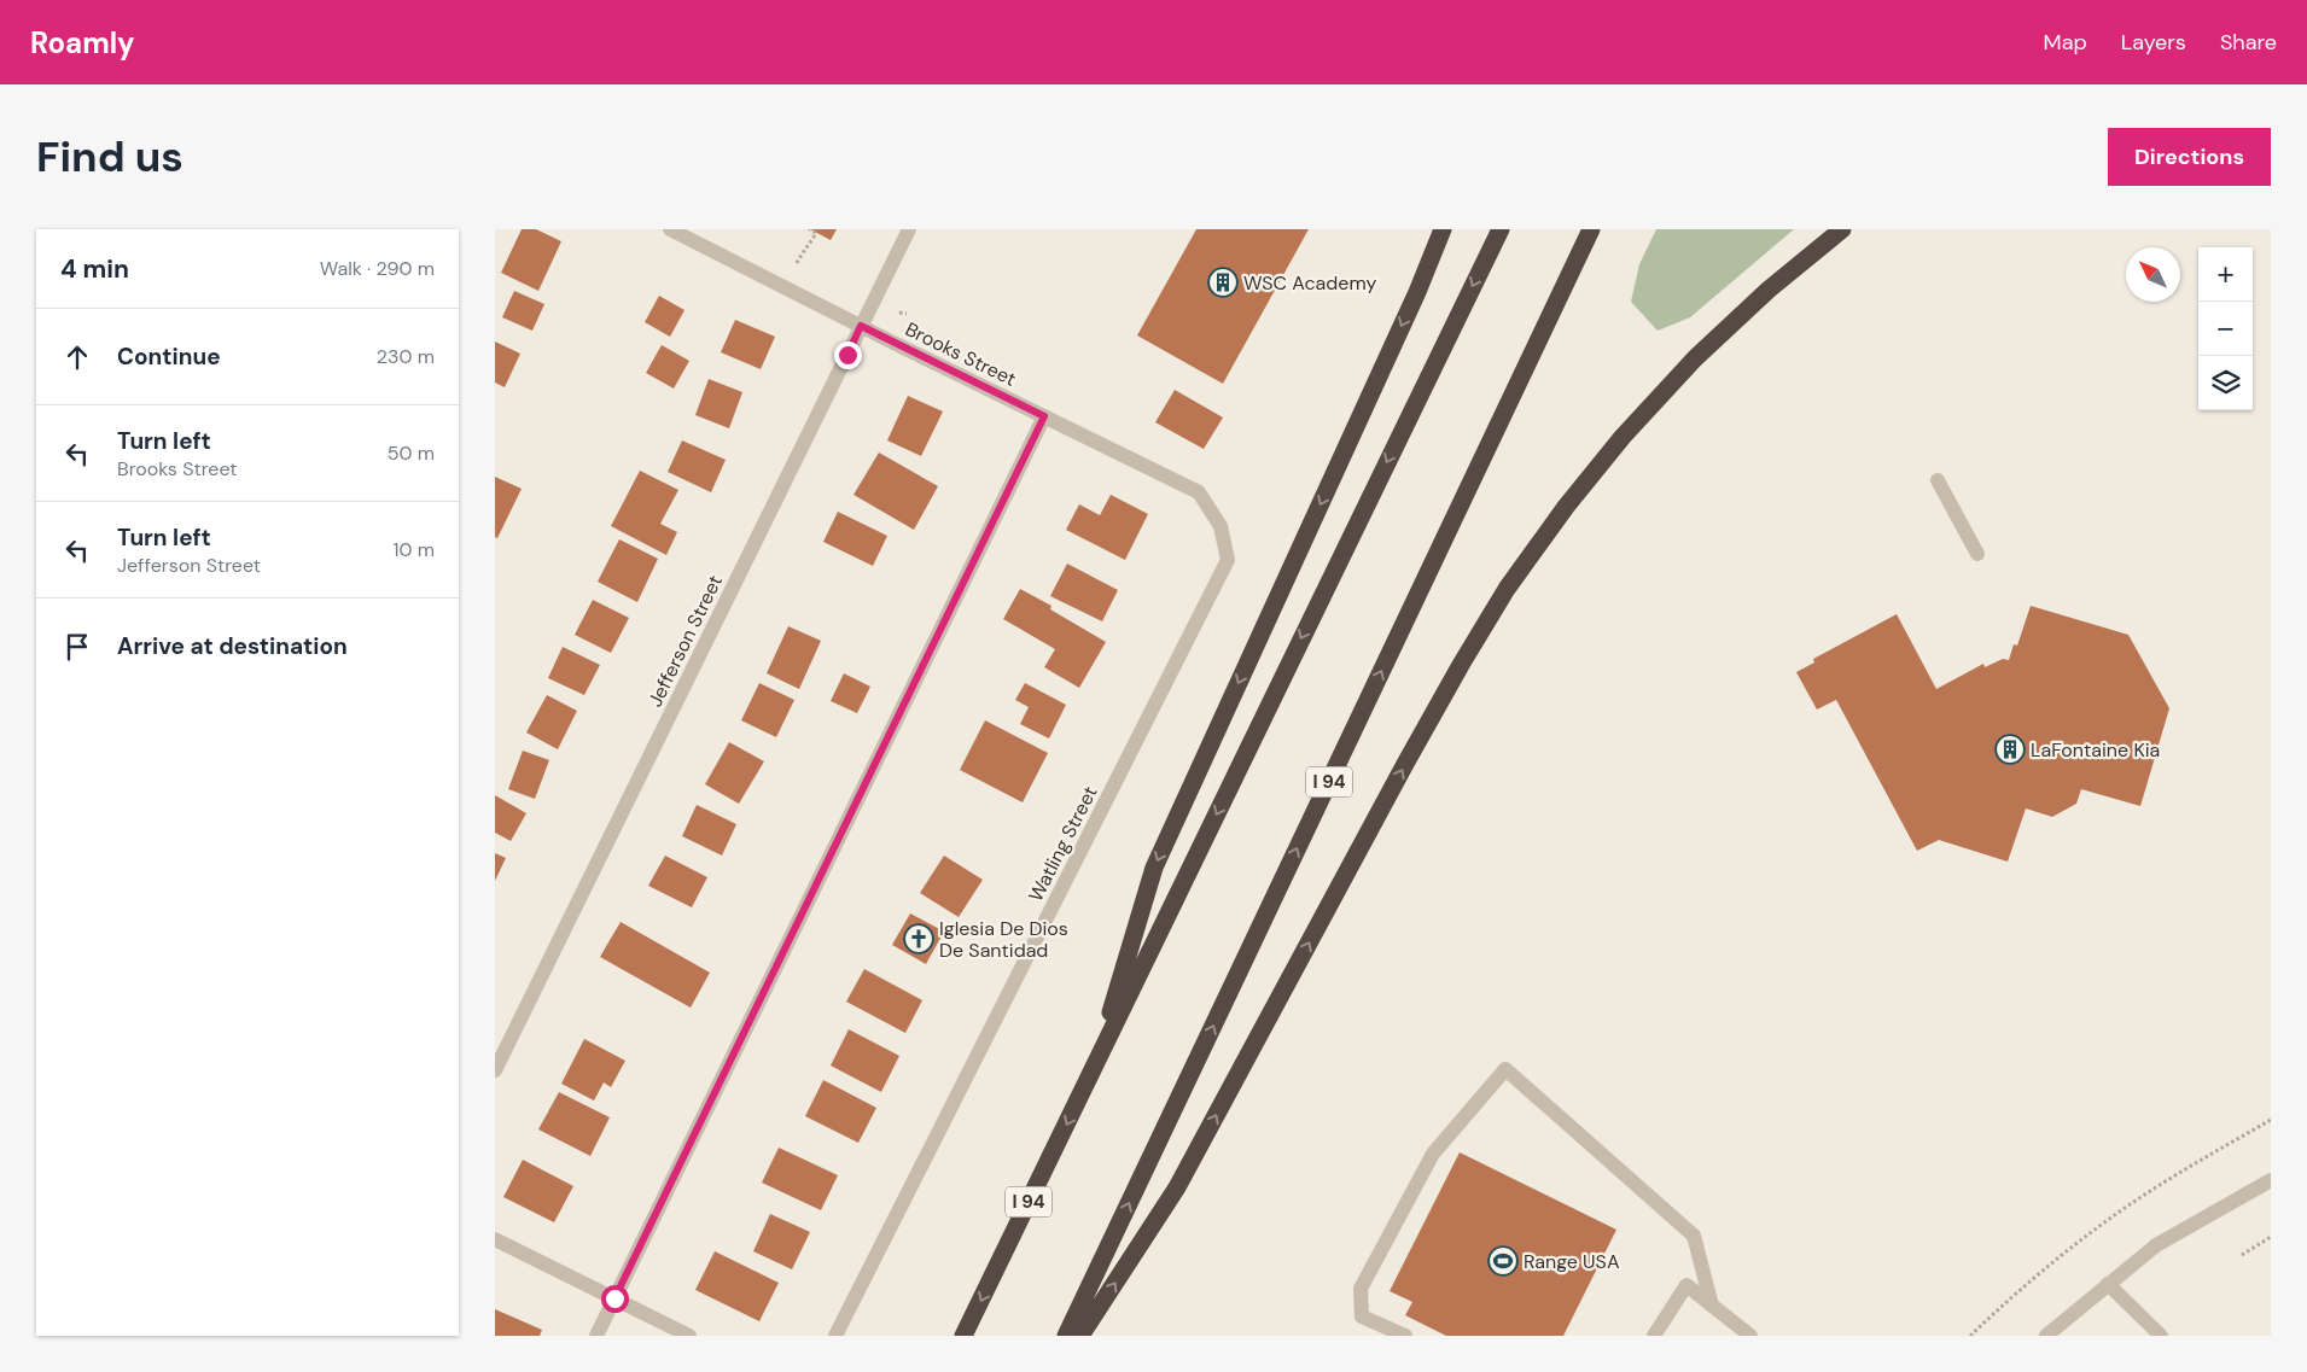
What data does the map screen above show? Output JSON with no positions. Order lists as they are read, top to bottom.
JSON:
{
  "streets": {
    "highway": ["I 94"],
    "street": ["Brooks Street", "Jefferson Street", "Watling Street"]
  },
  "crossings": [
    ["Brooks Street", "Jefferson Street"],
    ["Brooks Street", "Watling Street"]
  ],
  "places": {
    "building": ["WSC Academy", "LaFontaine Kia"],
    "church": ["Iglesia De Dios De Santidad"],
    "sports": ["Range USA"]
  },
  "north": "top left",
  "page": {
    "header": "Roamly",
    "nav": ["Map", "Layers", "Share"],
    "buttons": "Directions",
    "title": "Find us",
    "heading": ["4 min", "Walk · 290 m"],
    "map_buttons": ["+", "−"],
    "list": [
      ["Continue", "230 m"],
      ["Turn left", "Brooks Street", "50 m"],
      ["Turn left", "Jefferson Street", "10 m"],
      "Arrive at destination"
    ]
  }
}
